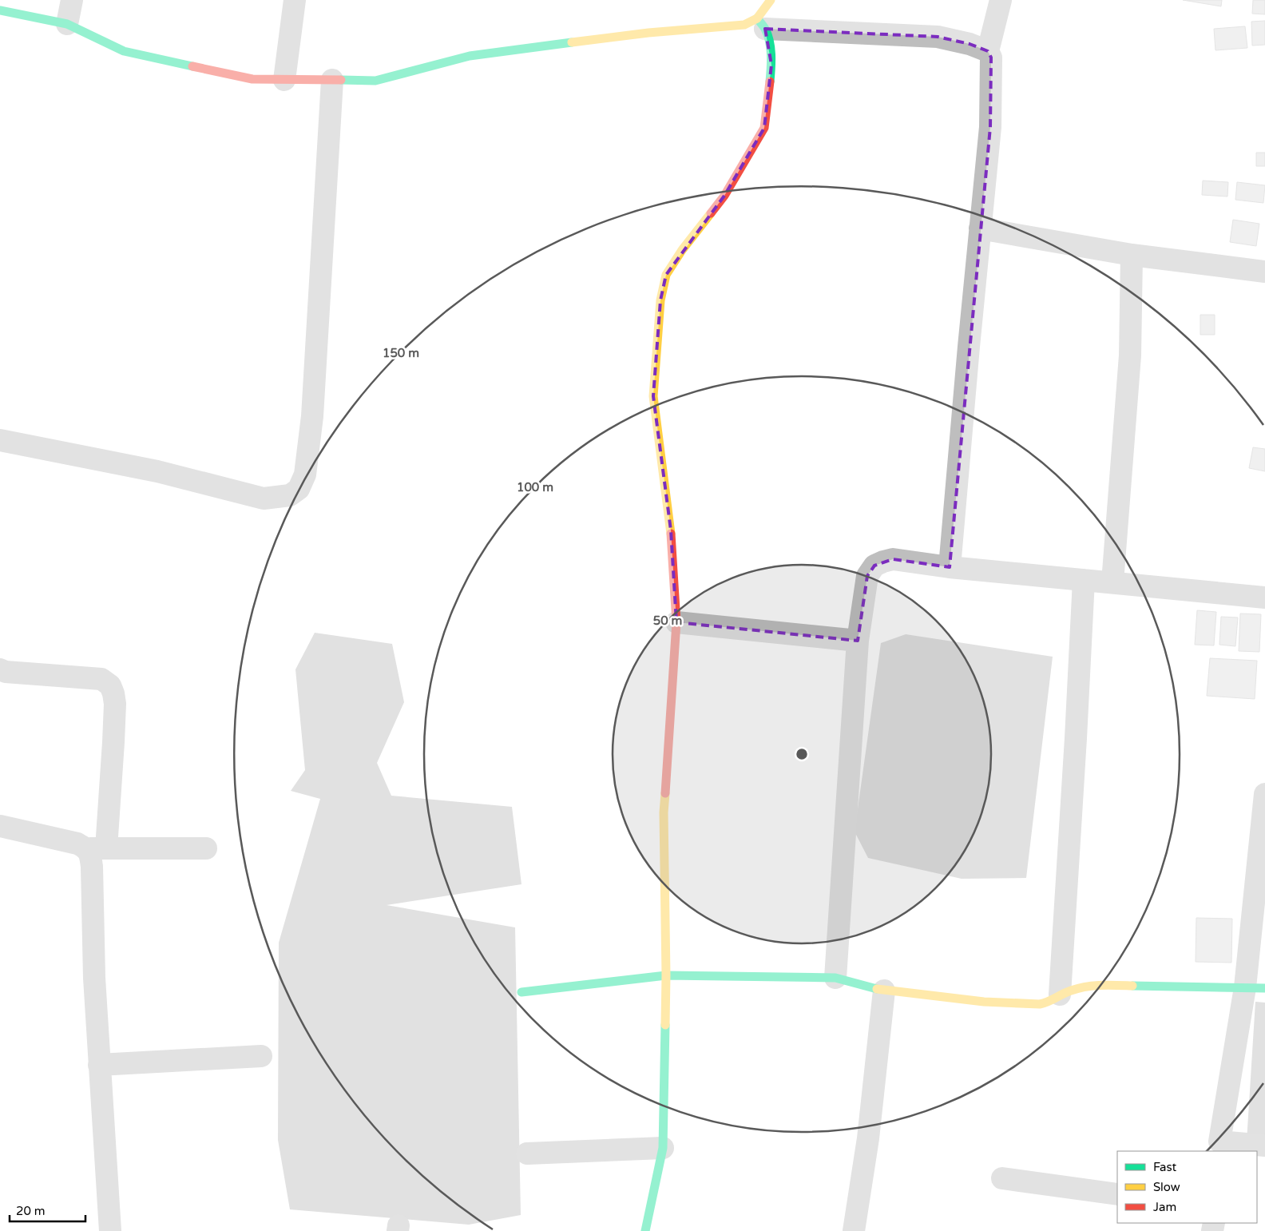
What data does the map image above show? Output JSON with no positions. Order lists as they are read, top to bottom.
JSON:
{
  "legend": ["Fast", "Slow", "Jam"],
  "scale_bar": "20 m",
  "rings": ["150 m", "100 m", "50 m"]
}
